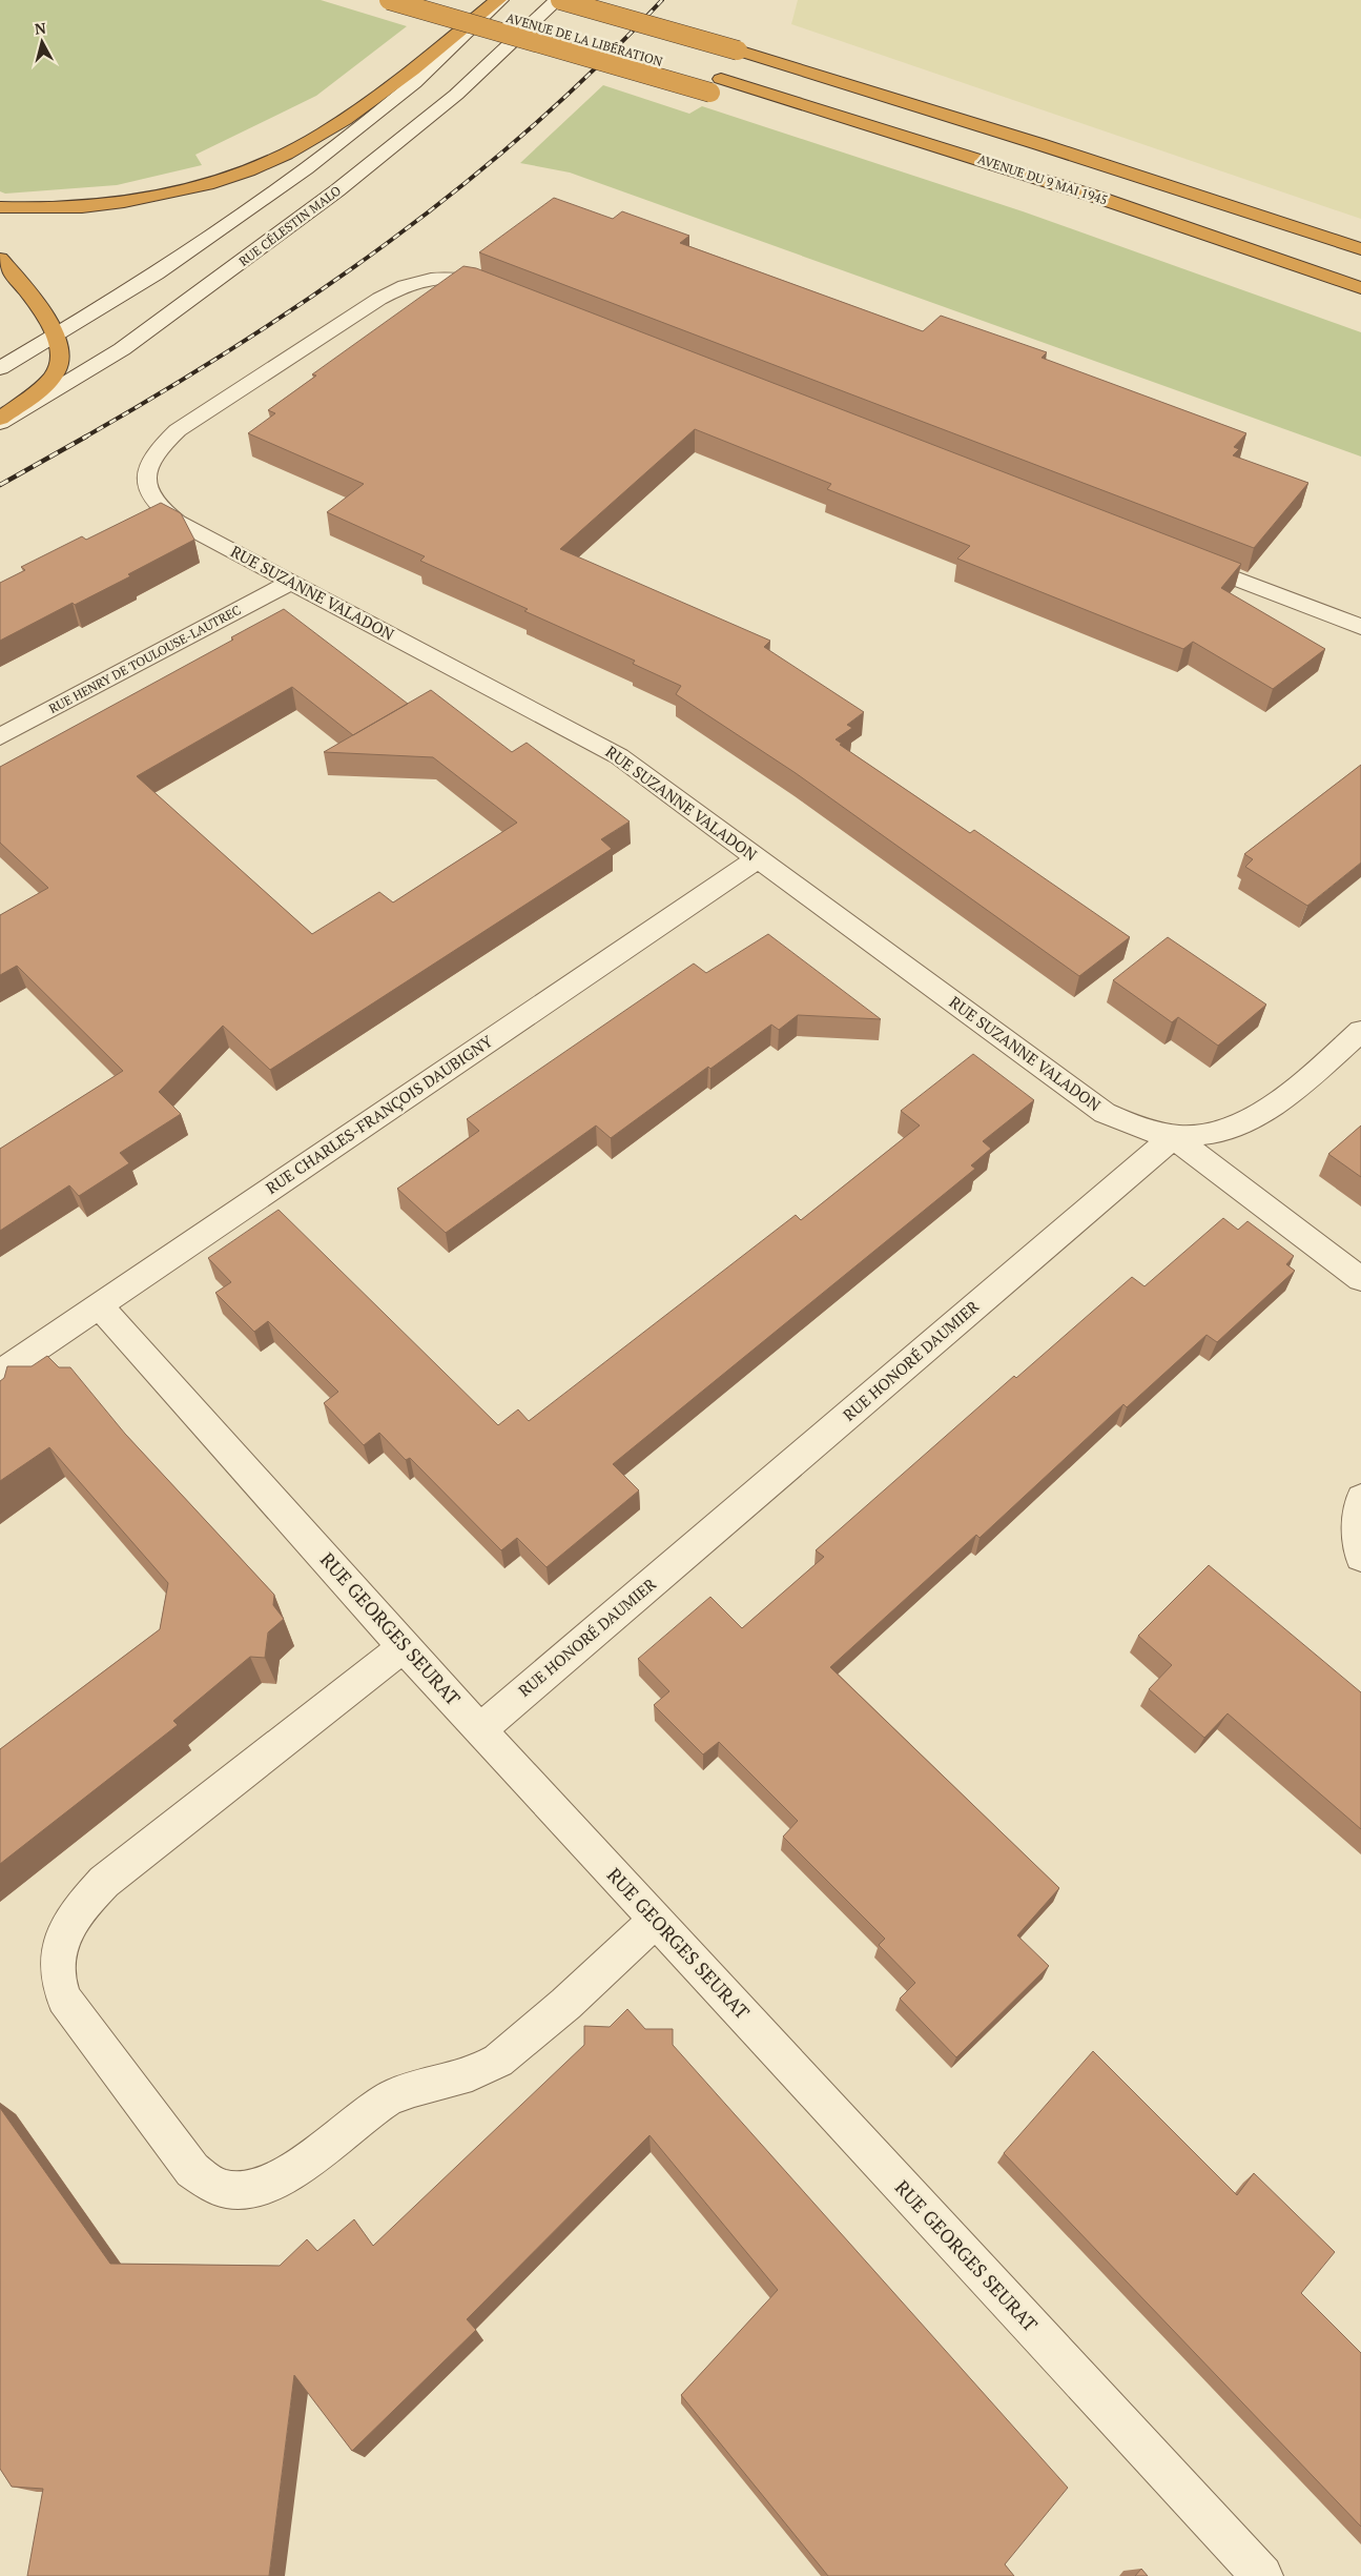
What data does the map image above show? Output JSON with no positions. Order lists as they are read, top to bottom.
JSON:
{
  "streets": {
    "highway": ["AVENUE DE LA LIBÉRATION", "AVENUE DU 9 MAI 1945"],
    "street": [
      "RUE CÉLESTIN MALO",
      "RUE SUZANNE VALADON",
      "RUE HENRY DE TOULOUSE-LAUTREC",
      "RUE CHARLES-FRANÇOIS DAUBIGNY",
      "RUE HONORÉ DAUMIER",
      "RUE GEORGES SEURAT"
    ]
  },
  "crossings": [
    ["AVENUE DE LA LIBÉRATION", "AVENUE DU 9 MAI 1945"],
    ["RUE SUZANNE VALADON", "RUE HENRY DE TOULOUSE-LAUTREC"],
    ["RUE SUZANNE VALADON", "RUE CHARLES-FRANÇOIS DAUBIGNY"],
    ["RUE SUZANNE VALADON", "RUE HONORÉ DAUMIER"],
    ["RUE CHARLES-FRANÇOIS DAUBIGNY", "RUE GEORGES SEURAT"],
    ["RUE HONORÉ DAUMIER", "RUE GEORGES SEURAT"]
  ],
  "north": "top"
}
